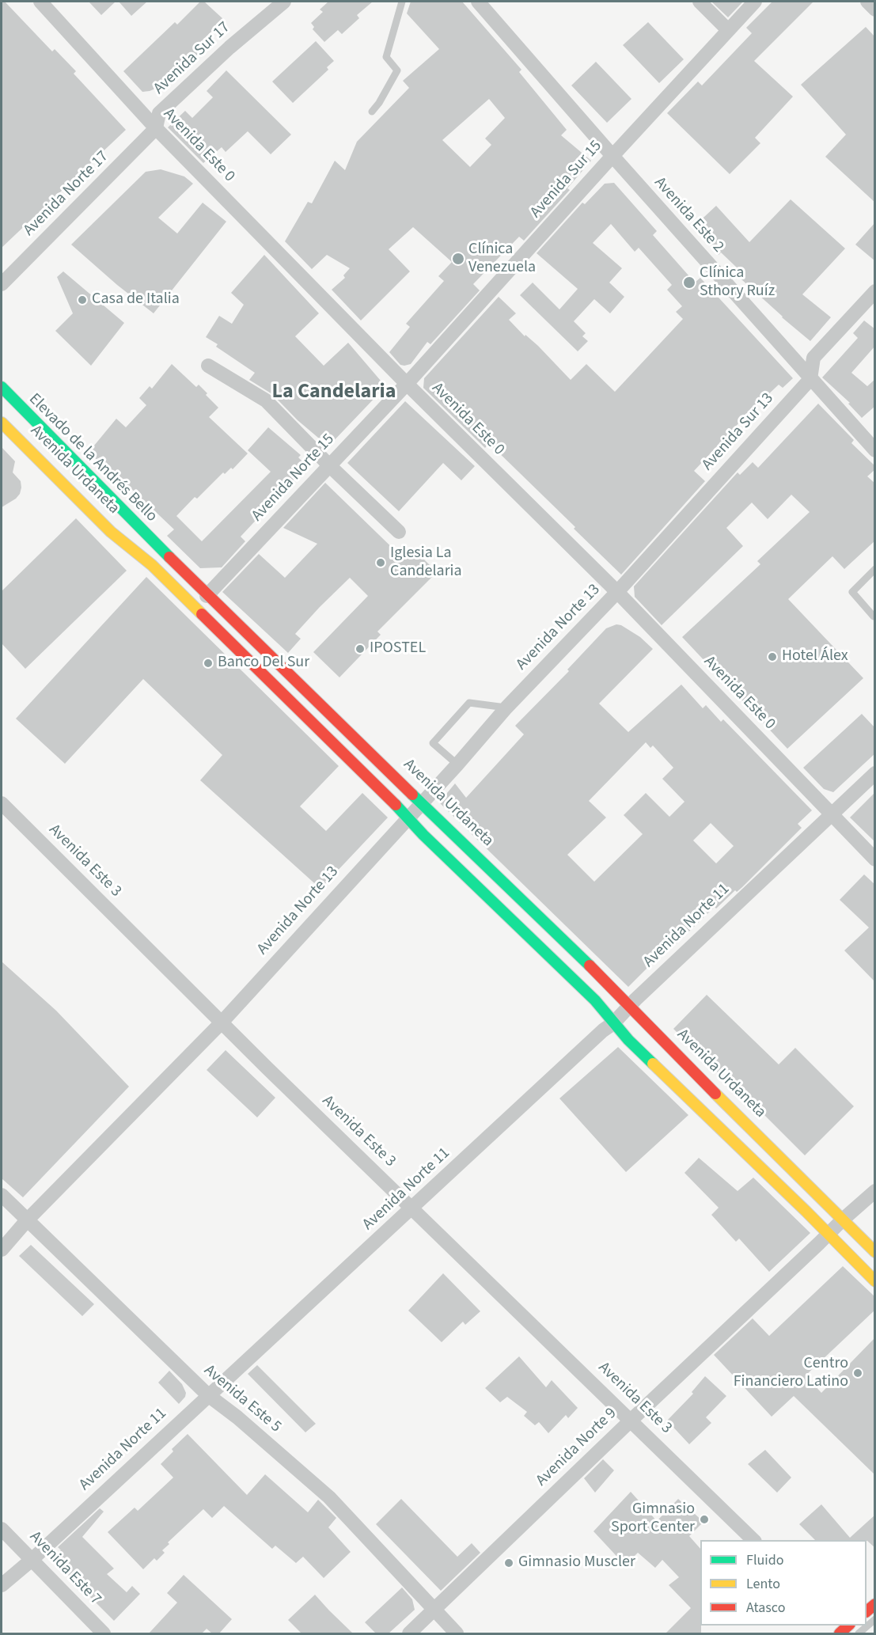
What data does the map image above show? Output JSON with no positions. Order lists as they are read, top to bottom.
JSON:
{
  "streets": {
    "main road": ["Elevado de la Andrés Bello", "Avenida Urdaneta"],
    "street": [
      "Avenida Sur 17",
      "Avenida Este 0",
      "Avenida Sur 15",
      "Avenida Norte 17",
      "Avenida Este 2",
      "Avenida Sur 13",
      "Avenida Norte 15",
      "Avenida Norte 13",
      "Avenida Este 3",
      "Avenida Norte 11",
      "Avenida Este 5",
      "Avenida Norte 9",
      "Avenida Este 7"
    ]
  },
  "crossings": [
    ["Avenida Sur 17", "Avenida Este 0"],
    ["Avenida Sur 17", "Avenida Norte 17"],
    ["Avenida Este 0", "Avenida Sur 15"],
    ["Avenida Este 0", "Avenida Norte 17"],
    ["Avenida Este 0", "Avenida Sur 13"],
    ["Avenida Este 0", "Avenida Norte 15"],
    ["Avenida Este 0", "Avenida Norte 13"],
    ["Avenida Este 0", "Avenida Norte 11"],
    ["Avenida Sur 15", "Avenida Este 2"],
    ["Avenida Sur 15", "Avenida Norte 15"],
    ["Avenida Este 2", "Avenida Sur 13"],
    ["Avenida Sur 13", "Avenida Norte 13"],
    ["Elevado de la Andrés Bello", "Avenida Urdaneta"],
    ["Avenida Urdaneta", "Avenida Norte 15"],
    ["Avenida Urdaneta", "Avenida Norte 13"],
    ["Avenida Urdaneta", "Avenida Norte 11"],
    ["Avenida Urdaneta", "Avenida Norte 9"],
    ["Avenida Norte 13", "Avenida Este 3"],
    ["Avenida Norte 13", "Avenida Este 5"],
    ["Avenida Este 3", "Avenida Norte 11"],
    ["Avenida Este 3", "Avenida Norte 9"],
    ["Avenida Norte 11", "Avenida Este 5"],
    ["Avenida Norte 11", "Avenida Este 7"],
    ["Avenida Este 5", "Avenida Norte 9"]
  ],
  "districts": ["La Candelaria"],
  "places": [
    "Clínica Venezuela",
    "Clínica Sthory Ruíz",
    "Casa de Italia",
    "Iglesia La Candelaria",
    "IPOSTEL",
    "Hotel Álex",
    "Banco Del Sur",
    "Centro Financiero Latino",
    "Gimnasio Sport Center",
    "Gimnasio Muscler"
  ],
  "legend": ["Fluido", "Lento", "Atasco"]
}
